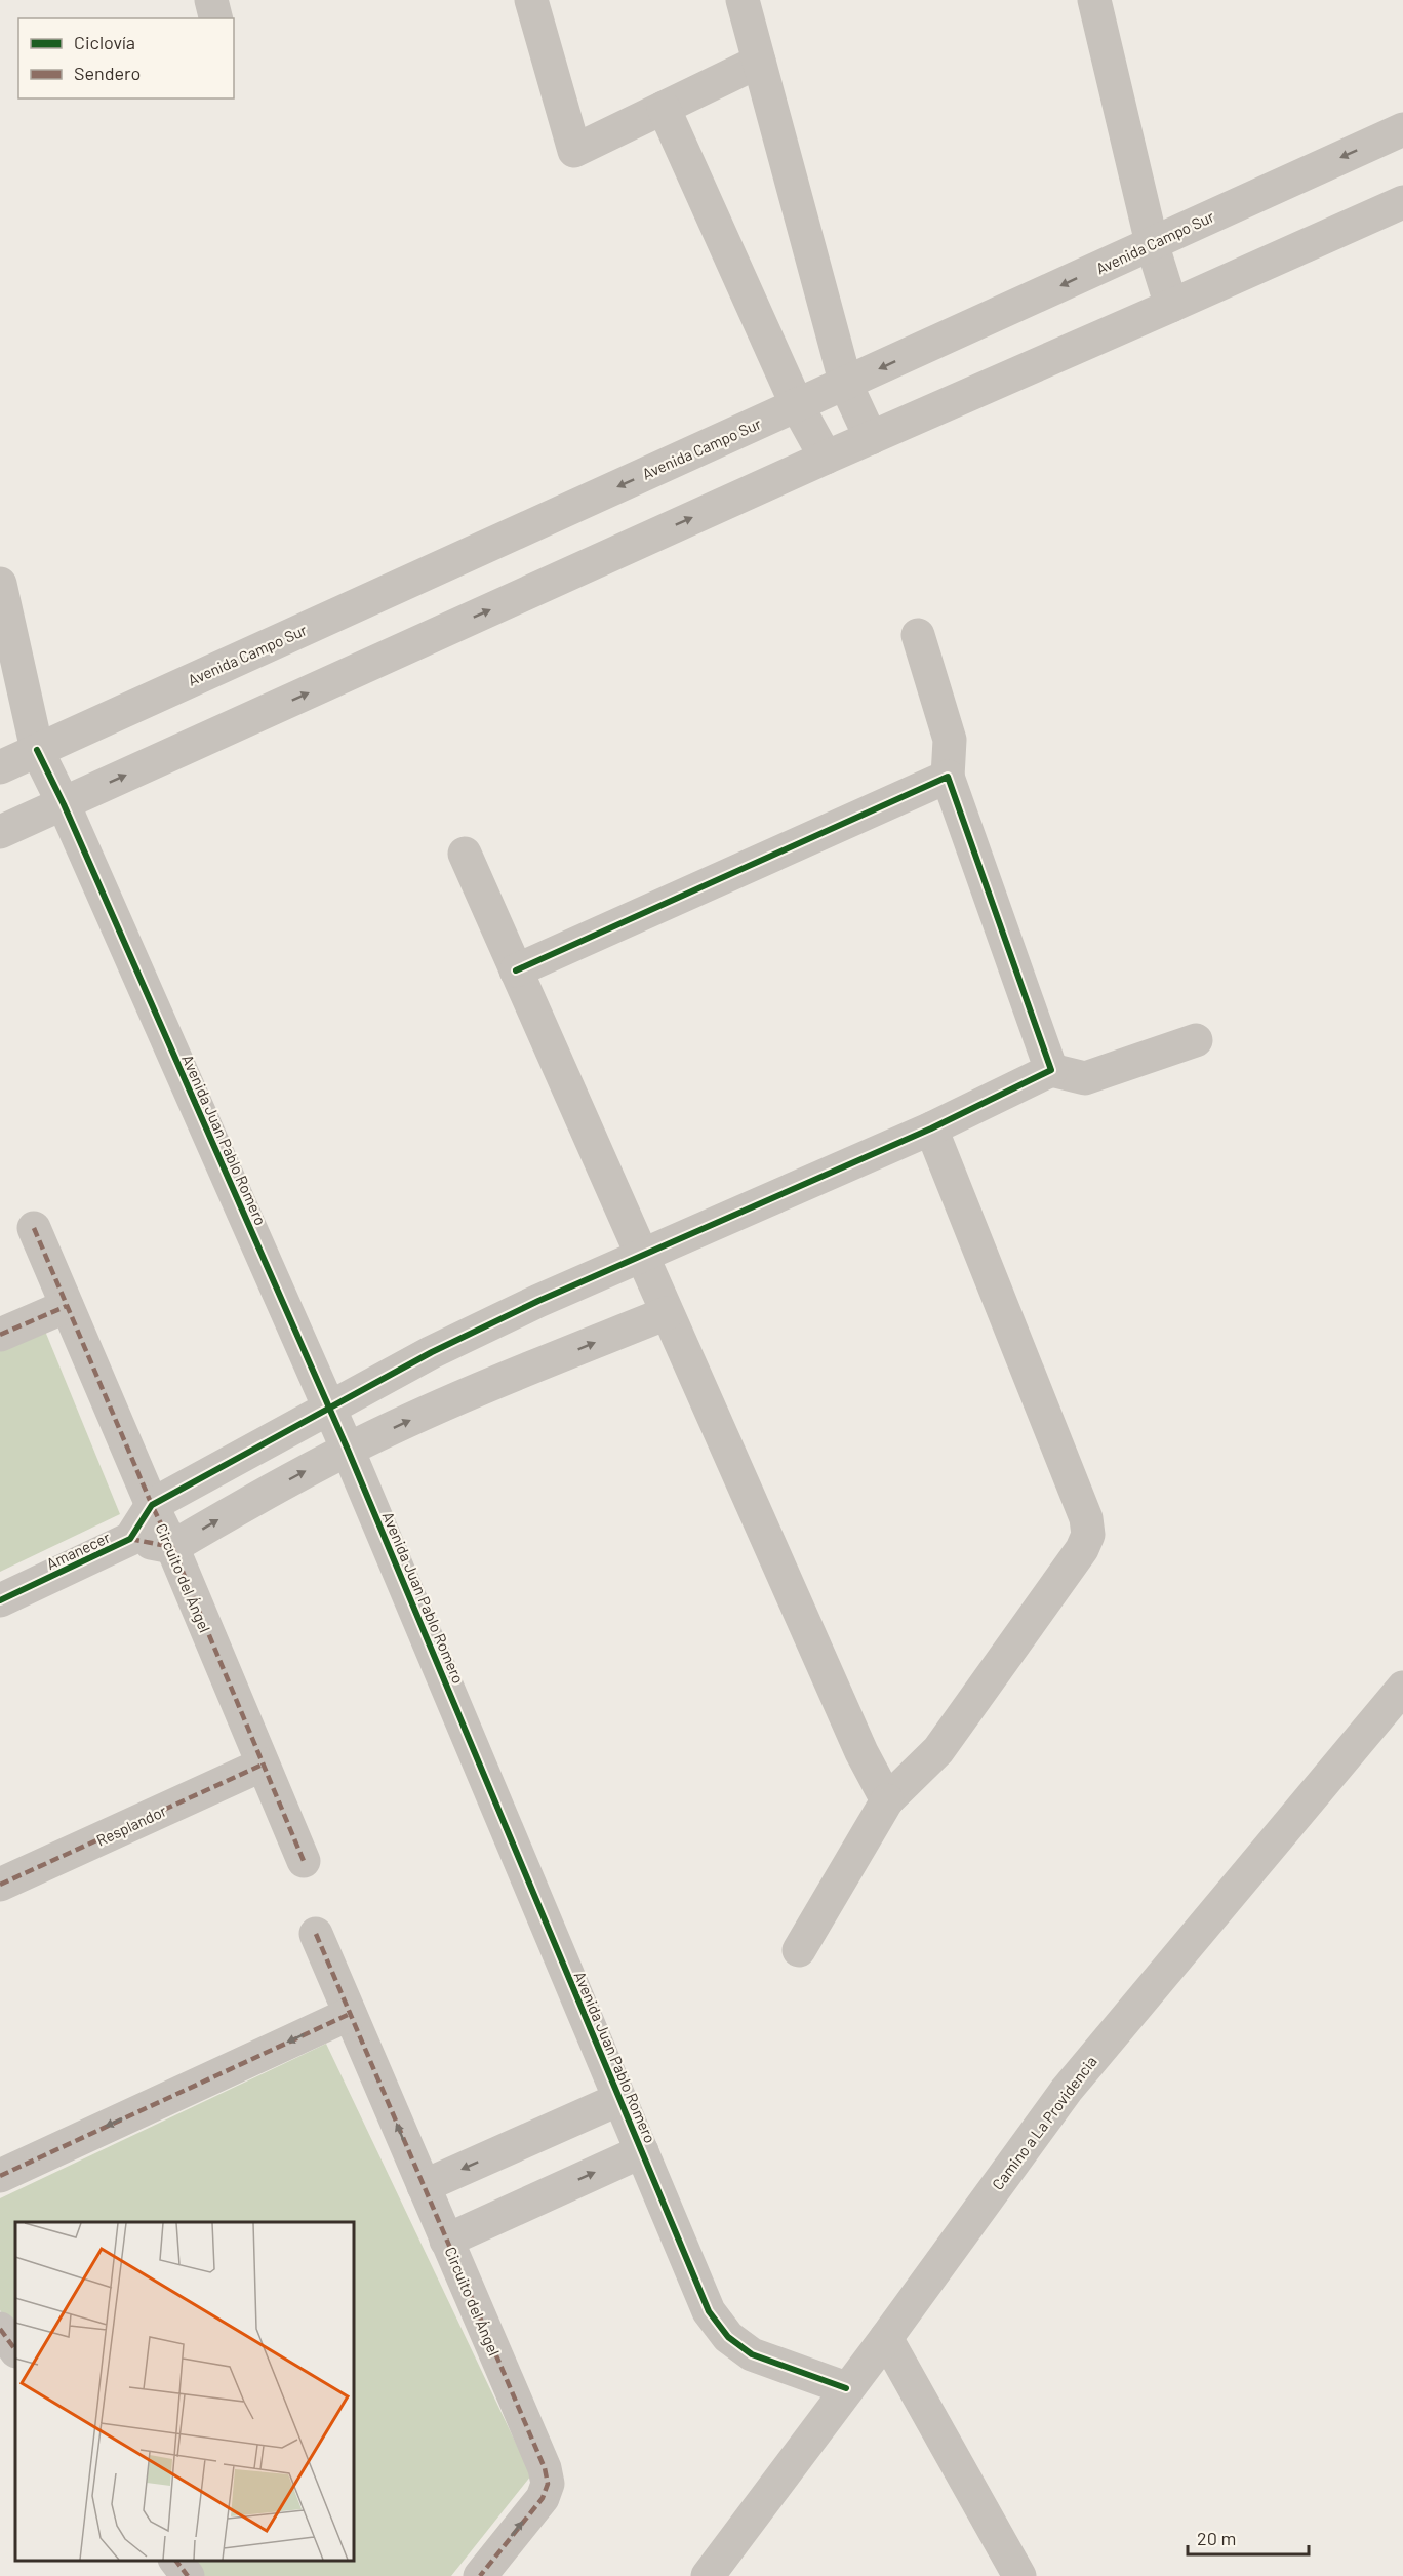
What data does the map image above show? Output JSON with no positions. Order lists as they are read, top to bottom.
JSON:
{
  "streets": {
    "street": [
      "Avenida Campo Sur",
      "Avenida Juan Pablo Romero",
      "Amanecer",
      "Circuito del Ángel",
      "Resplandor",
      "Camino a La Providencia"
    ]
  },
  "crossings": [
    ["Avenida Campo Sur", "Avenida Juan Pablo Romero"],
    ["Avenida Juan Pablo Romero", "Camino a La Providencia"],
    ["Amanecer", "Circuito del Ángel"],
    ["Circuito del Ángel", "Resplandor"]
  ],
  "one_way": ["Circuito del Ángel"],
  "legend": ["Ciclovía", "Sendero"],
  "scale_bar": "20 m"
}
